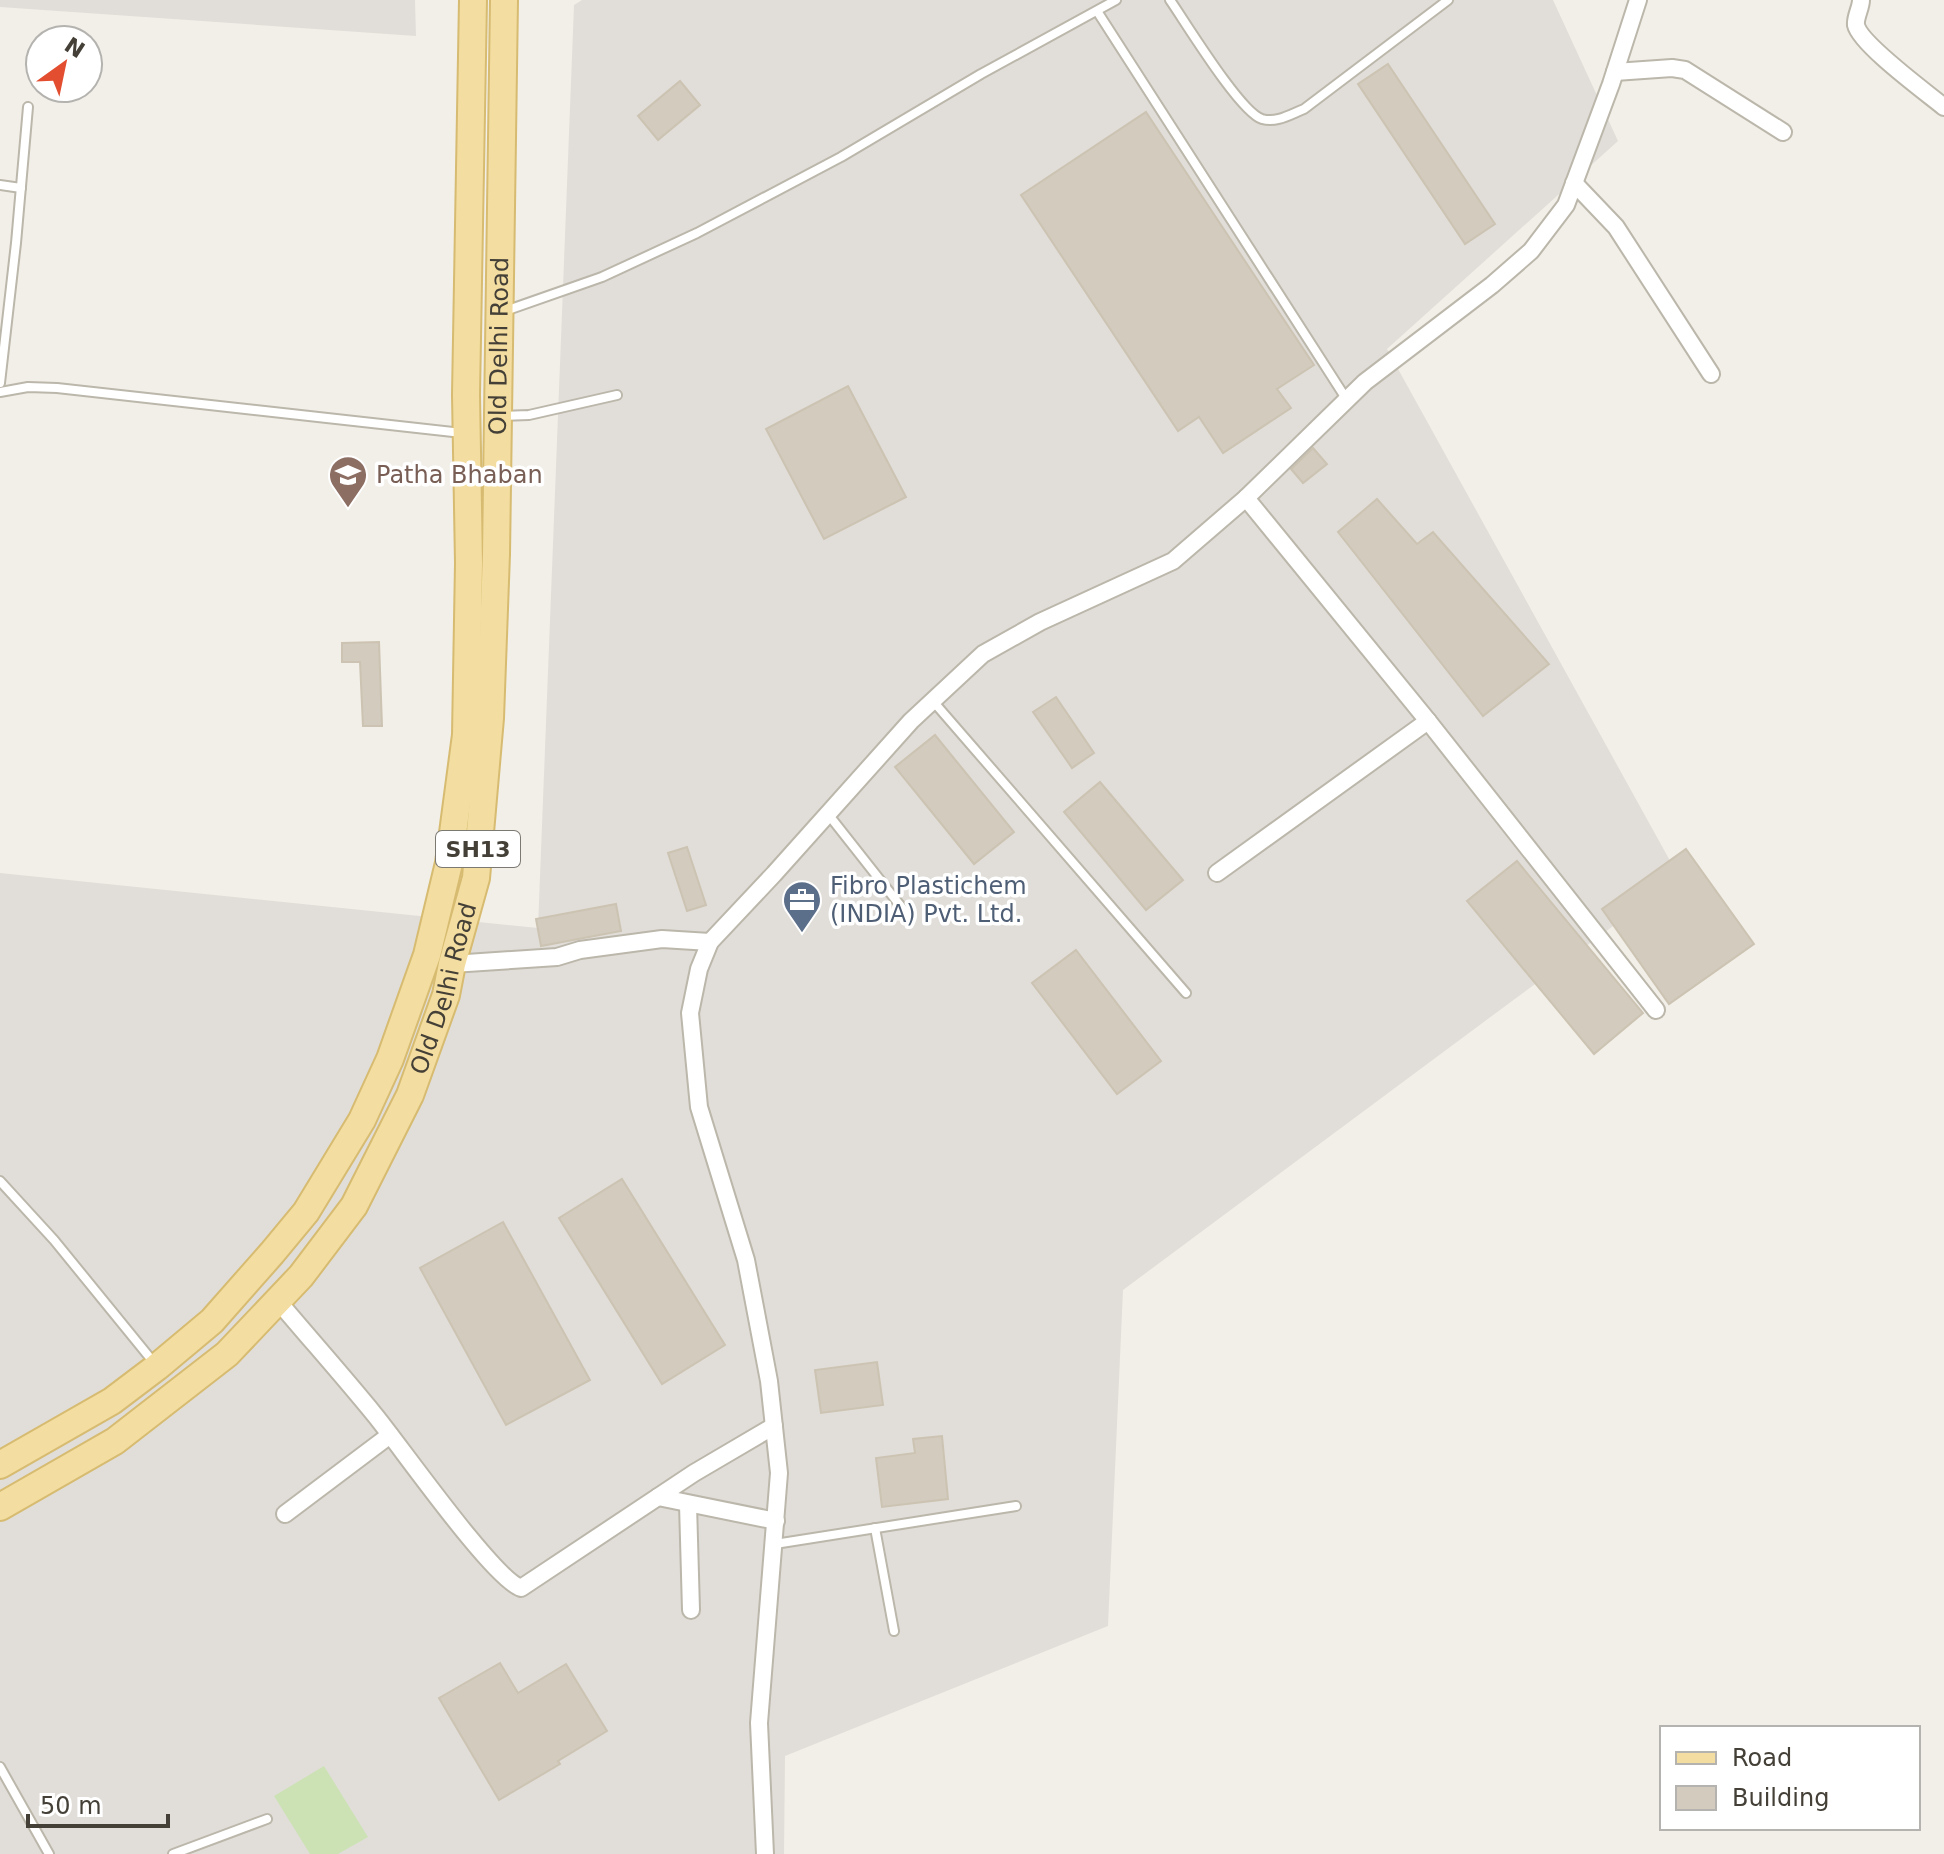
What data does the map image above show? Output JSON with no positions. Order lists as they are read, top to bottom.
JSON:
{
  "streets": {
    "main road": ["Old Delhi Road", "SH13"]
  },
  "places": {
    "school or university": ["Patha Bhaban"],
    "office": ["Fibro Plastichem (INDIA) Pvt. Ltd."]
  },
  "legend": ["Road", "Building"],
  "scale_bar": "50 m",
  "north": "top right"
}
